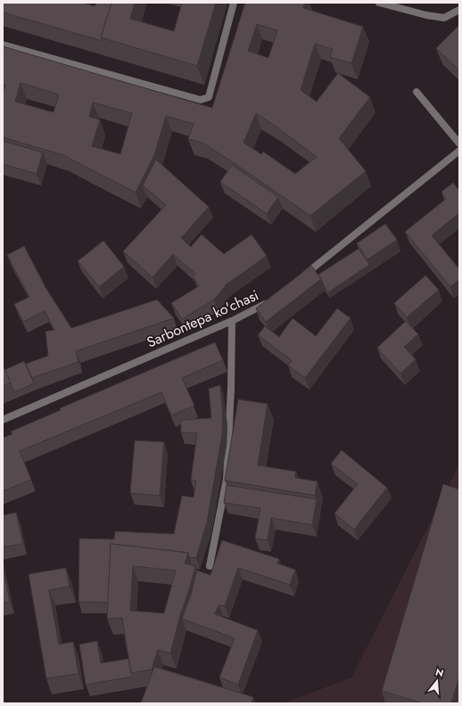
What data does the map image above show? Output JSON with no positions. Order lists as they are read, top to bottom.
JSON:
{
  "streets": {
    "street": ["Sarbontepa ko'chasi"]
  },
  "north": "top"
}
